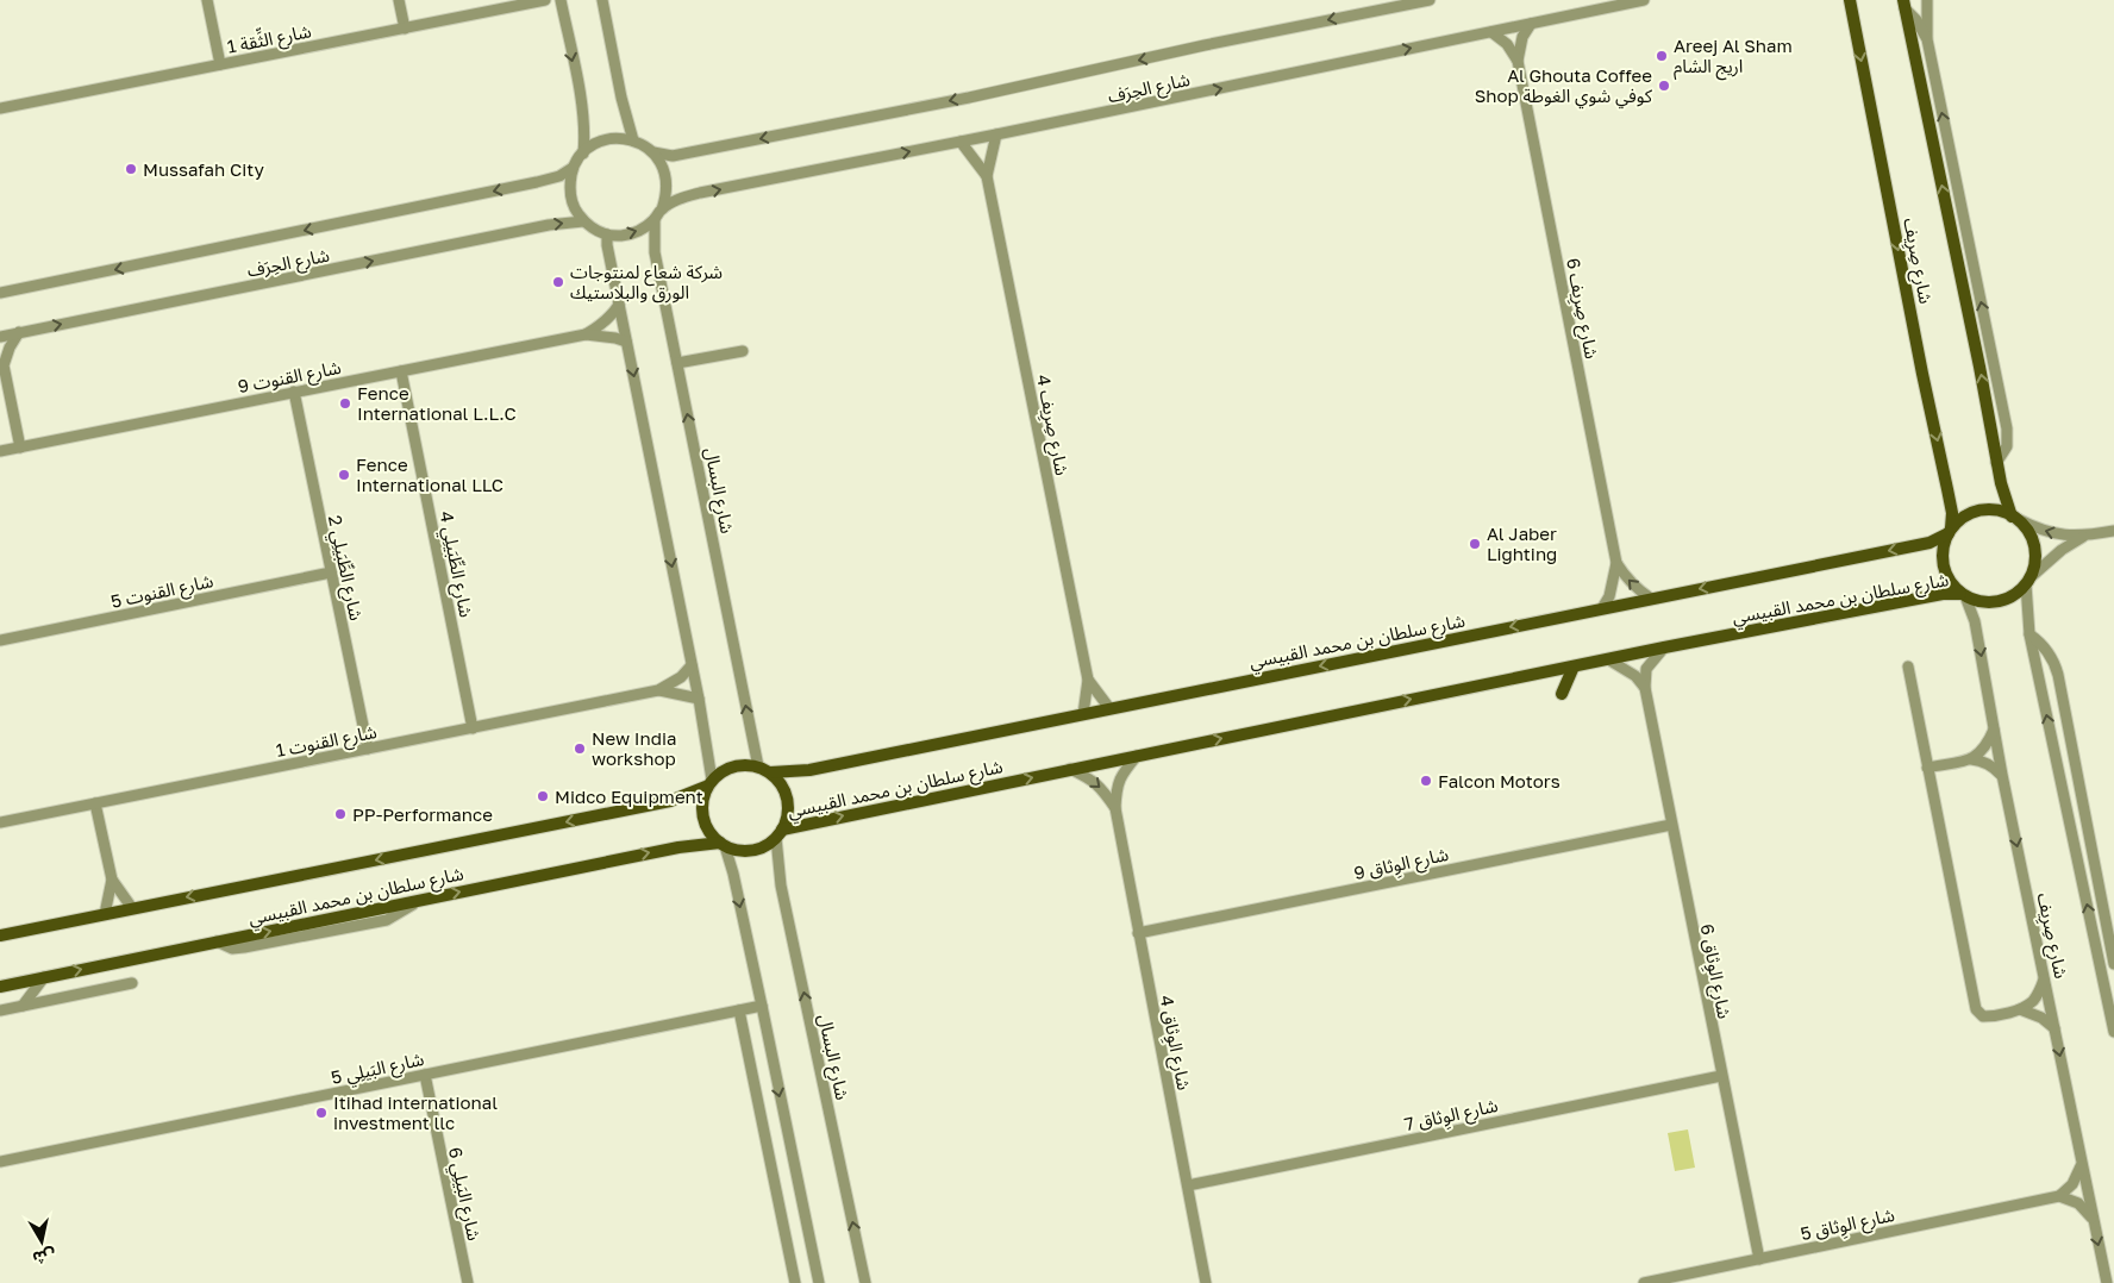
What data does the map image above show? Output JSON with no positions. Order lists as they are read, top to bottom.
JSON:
{
  "streets": {
    "main road": ["شارع صِرِيف", "شارع سلطان بن محمد القبيسي"],
    "street": [
      "شارع الثِّقة 1",
      "شارع الحِرَف",
      "شارع صِرِيف 6",
      "شارع القنوت 9",
      "شارع صِرِيف 4",
      "شارع البسال",
      "شارع الطِّبَيلِي 4",
      "شارع الطِّبَيلِي 2",
      "شارع القنوت 5",
      "شارع القنوت 1",
      "شارع الوِثاق 9",
      "شارع الوِثاق 6",
      "شارع الوِثاق 4",
      "شارع البَيلِي 5",
      "شارع الوِثاق 7",
      "شارع البَيلِي 6",
      "شارع الوِثاق 5"
    ]
  },
  "crossings": [
    ["شارع الحِرَف", "شارع صِرِيف 6"],
    ["شارع الحِرَف", "شارع صِرِيف 4"],
    ["شارع الحِرَف", "شارع البسال"],
    ["شارع صِرِيف", "شارع سلطان بن محمد القبيسي"],
    ["شارع صِرِيف 6", "شارع سلطان بن محمد القبيسي"],
    ["شارع القنوت 9", "شارع الطِّبَيلِي 4"],
    ["شارع القنوت 9", "شارع الطِّبَيلِي 2"],
    ["شارع صِرِيف 4", "شارع سلطان بن محمد القبيسي"],
    ["شارع البسال", "شارع سلطان بن محمد القبيسي"],
    ["شارع الطِّبَيلِي 4", "شارع القنوت 1"],
    ["شارع الطِّبَيلِي 2", "شارع القنوت 5"],
    ["شارع الطِّبَيلِي 2", "شارع القنوت 1"],
    ["شارع سلطان بن محمد القبيسي", "شارع الوِثاق 6"],
    ["شارع سلطان بن محمد القبيسي", "شارع الوِثاق 4"],
    ["شارع الوِثاق 9", "شارع الوِثاق 6"],
    ["شارع الوِثاق 9", "شارع الوِثاق 4"],
    ["شارع الوِثاق 6", "شارع الوِثاق 7"],
    ["شارع الوِثاق 6", "شارع الوِثاق 5"],
    ["شارع الوِثاق 4", "شارع الوِثاق 7"],
    ["شارع البَيلِي 5", "شارع البَيلِي 6"]
  ],
  "places": [
    "Areej Al Sham اريج الشام",
    "Al Ghouta Coffee Shop كوفي شوي الغوطة",
    "Mussafah City",
    "شركة شعاع لمنتوجات الورق والبلاستيك",
    "Fence International L.L.C",
    "Fence International LLC",
    "Al Jaber Lighting",
    "New India workshop",
    "Falcon Motors",
    "Midco Equipment",
    "PP-Performance",
    "Itihad international investment llc"
  ],
  "north": "bottom"
}
